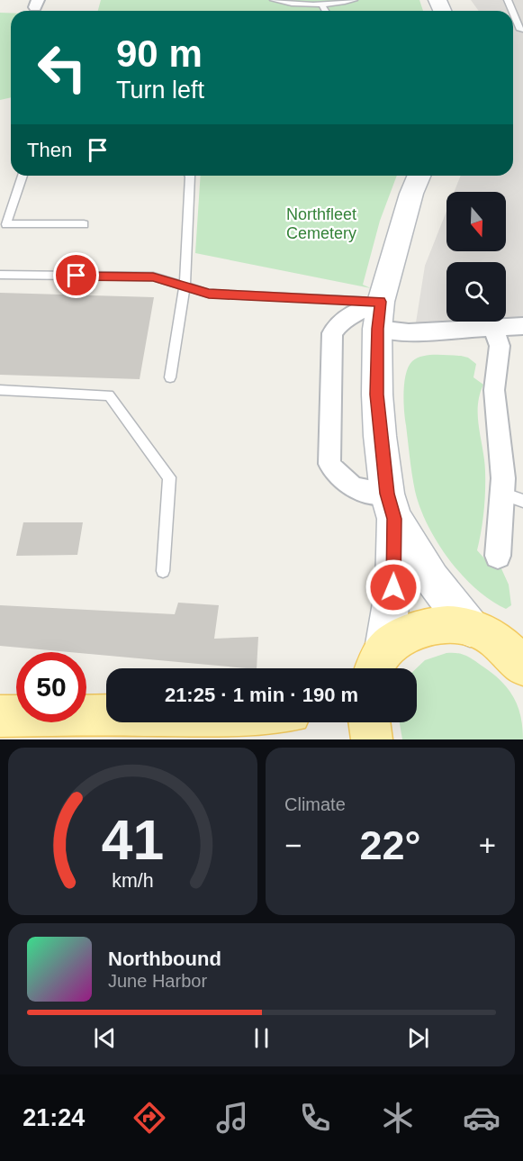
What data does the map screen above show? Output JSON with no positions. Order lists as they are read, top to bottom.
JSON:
{
  "parks": ["Northfleet Cemetery"],
  "north": "bottom",
  "page": {
    "turn": ["90 m", "Turn left"],
    "then": "Then",
    "limit": "50",
    "trip": "21:25 · 1 min · 190 m",
    "tile": "Climate",
    "heat": ["−", "22°", "+"],
    "song": ["Northbound", "June Harbor"],
    "tabs": "21:24",
    "gauge": ["41", "km/h"]
  }
}
